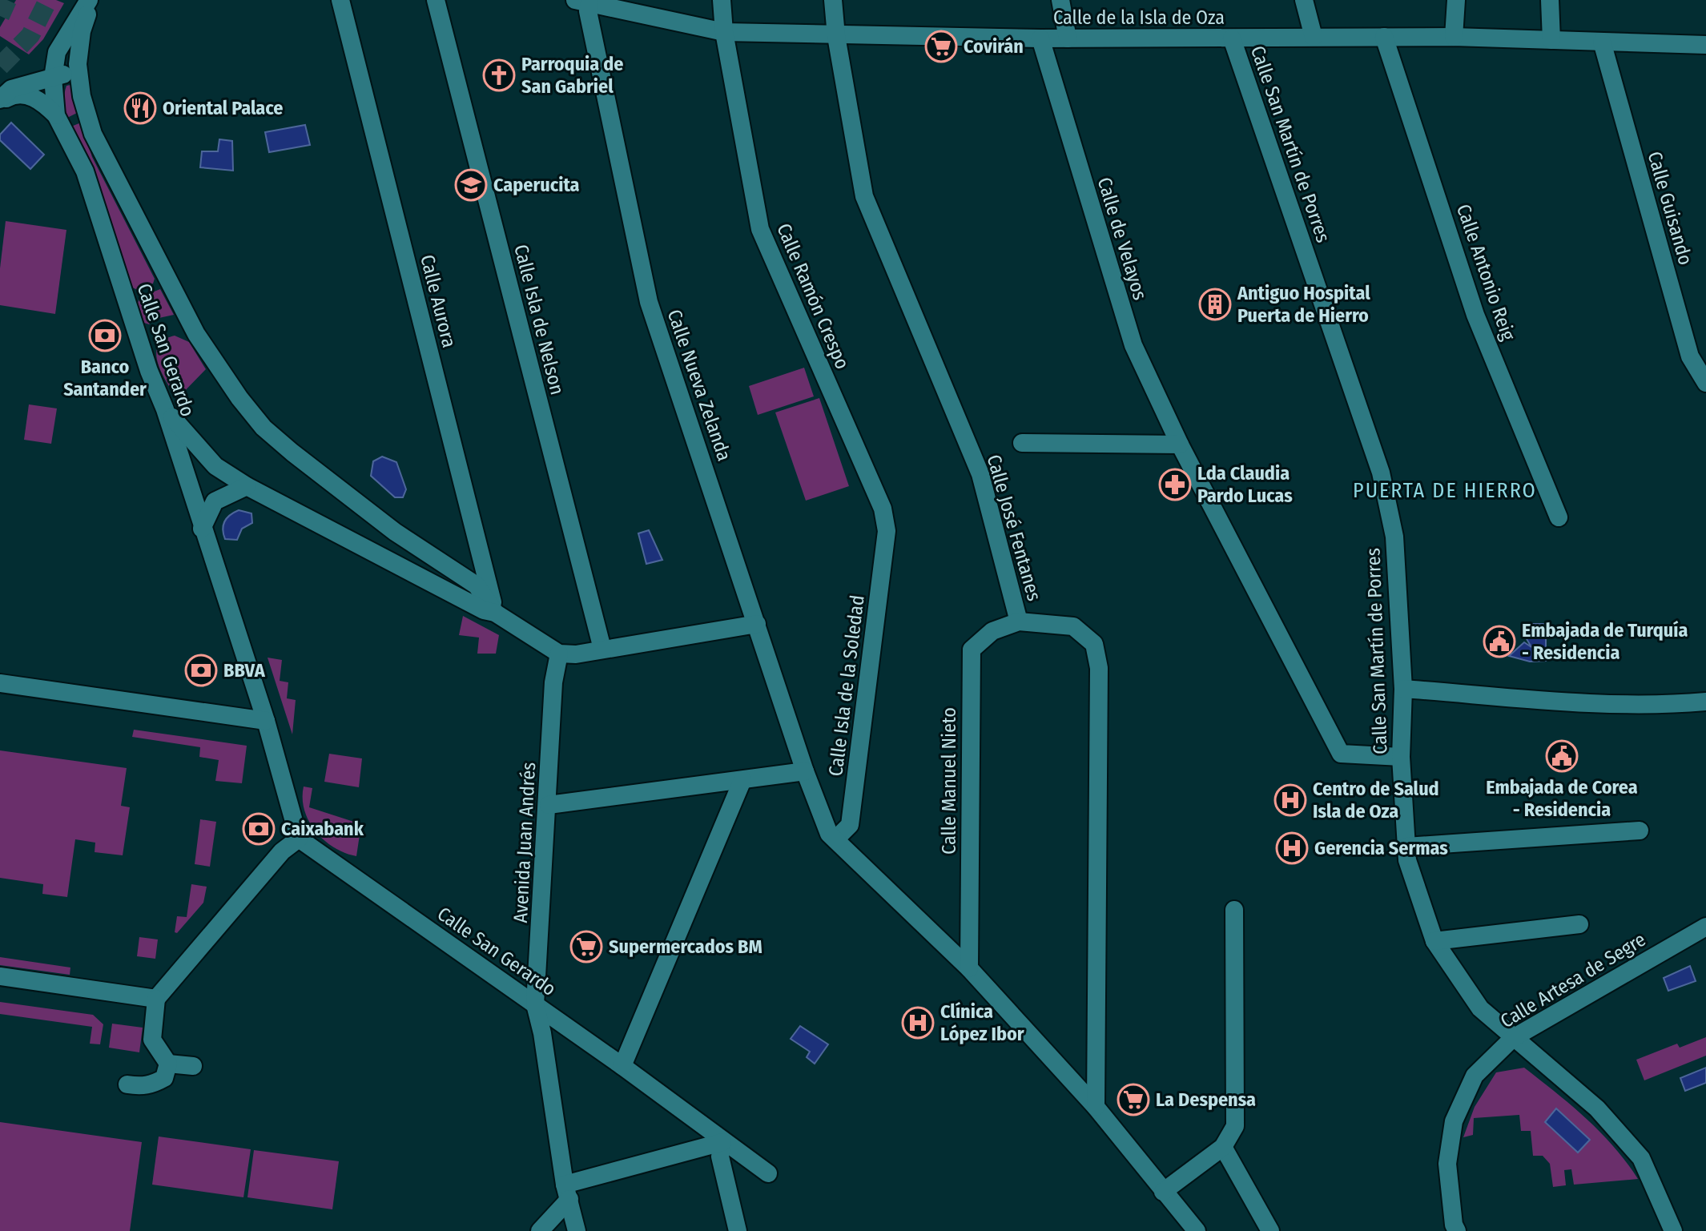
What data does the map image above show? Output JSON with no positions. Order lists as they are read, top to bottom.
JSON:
{
  "streets": {
    "street": [
      "Calle de la Isla de Oza",
      "Calle San Martín de Porres",
      "Calle Guisando",
      "Calle de Velayos",
      "Calle Antonio Reig",
      "Calle Ramón Crespo",
      "Calle Aurora",
      "Calle Isla de Nelson",
      "Calle San Gerardo",
      "Calle Nueva Zelanda",
      "Calle José Fentanes",
      "Calle Isla de la Soledad",
      "Calle Manuel Nieto",
      "Avenida Juan Andrés",
      "Calle Artesa de Segre"
    ]
  },
  "crossings": [
    ["Calle de la Isla de Oza", "Calle San Martín de Porres"],
    ["Calle de la Isla de Oza", "Calle Guisando"],
    ["Calle de la Isla de Oza", "Calle de Velayos"],
    ["Calle de la Isla de Oza", "Calle Antonio Reig"],
    ["Calle de la Isla de Oza", "Calle Ramón Crespo"],
    ["Calle de la Isla de Oza", "Calle Nueva Zelanda"],
    ["Calle de la Isla de Oza", "Calle José Fentanes"],
    ["Calle San Martín de Porres", "Calle de Velayos"],
    ["Calle San Martín de Porres", "Calle Artesa de Segre"],
    ["Calle Ramón Crespo", "Calle Isla de la Soledad"],
    ["Calle San Gerardo", "Avenida Juan Andrés"],
    ["Calle Nueva Zelanda", "Calle José Fentanes"],
    ["Calle Nueva Zelanda", "Calle Isla de la Soledad"],
    ["Calle Nueva Zelanda", "Calle Manuel Nieto"],
    ["Calle José Fentanes", "Calle Manuel Nieto"]
  ],
  "districts": ["PUERTA DE HIERRO"],
  "places": {
    "supermarket": ["Covirán", "Supermercados BM", "La Despensa"],
    "church": ["Parroquia de San Gabriel"],
    "restaurant": ["Oriental Palace"],
    "school or university": ["Caperucita"],
    "building": ["Antiguo Hospital Puerta de Hierro"],
    "bank": ["Banco Santander", "BBVA", "Caixabank"],
    "pharmacy": ["Lda Claudia Pardo Lucas"],
    "public building": ["Embajada de Turquía - Residencia", "Embajada de Corea - Residencia"],
    "hospital": ["Centro de Salud Isla de Oza", "Gerencia Sermas", "Clínica López Ibor"]
  }
}
